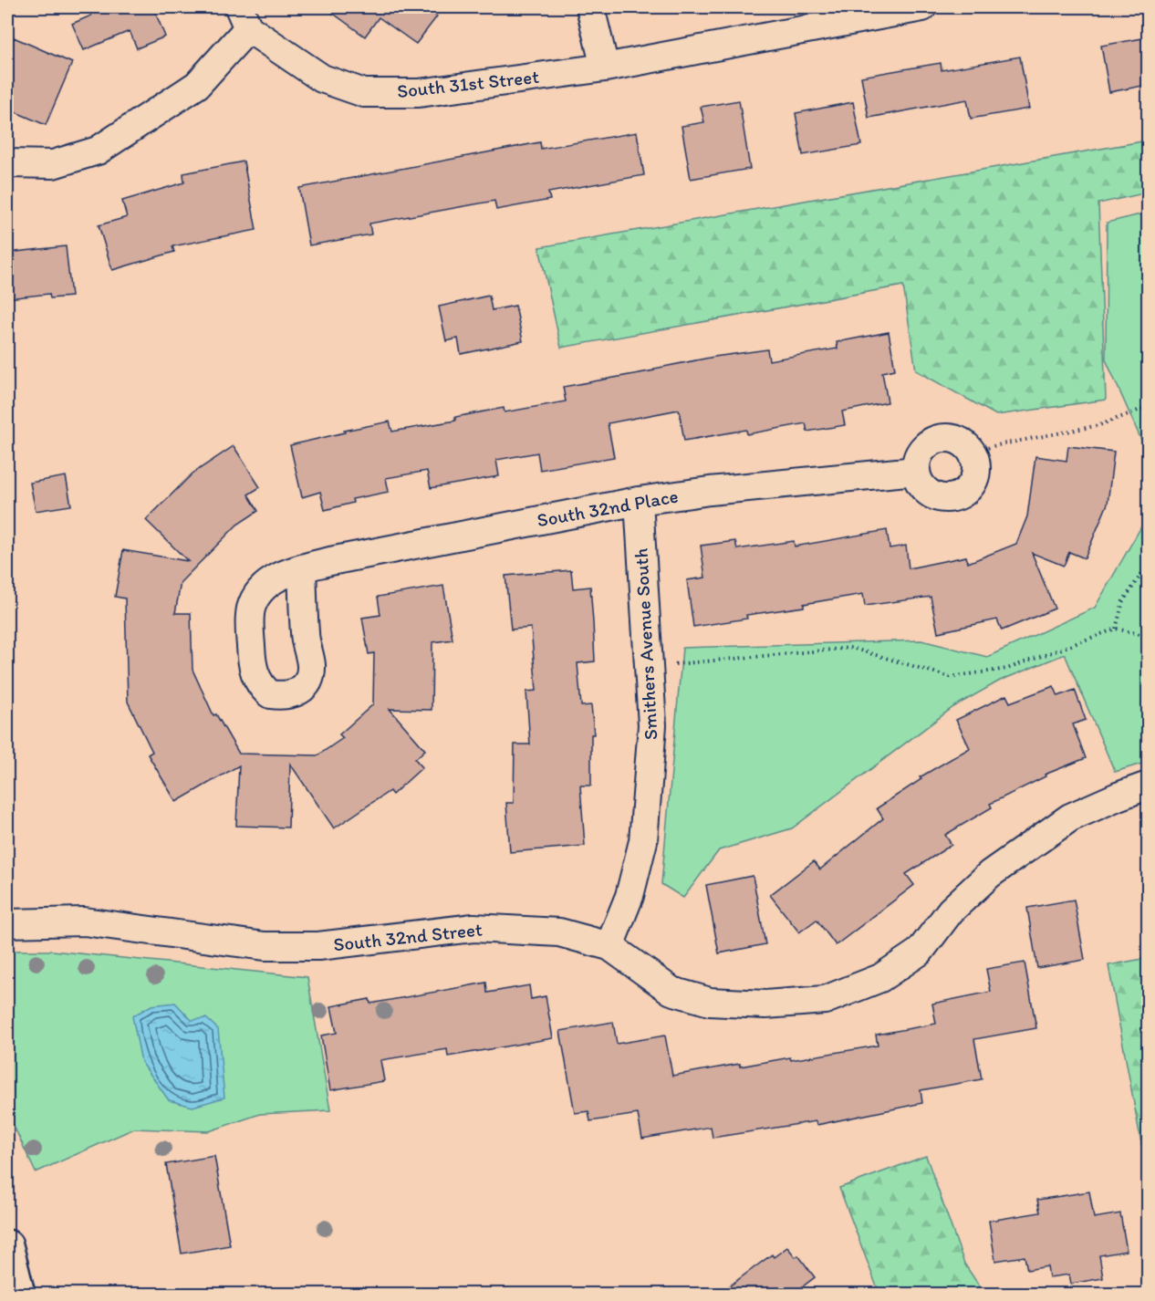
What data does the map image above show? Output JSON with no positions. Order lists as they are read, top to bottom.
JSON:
{
  "streets": {
    "street": [
      "South 31st Street",
      "South 32nd Place",
      "Smithers Avenue South",
      "South 32nd Street"
    ]
  },
  "crossings": [
    ["South 32nd Place", "Smithers Avenue South"],
    ["Smithers Avenue South", "South 32nd Street"]
  ]
}
